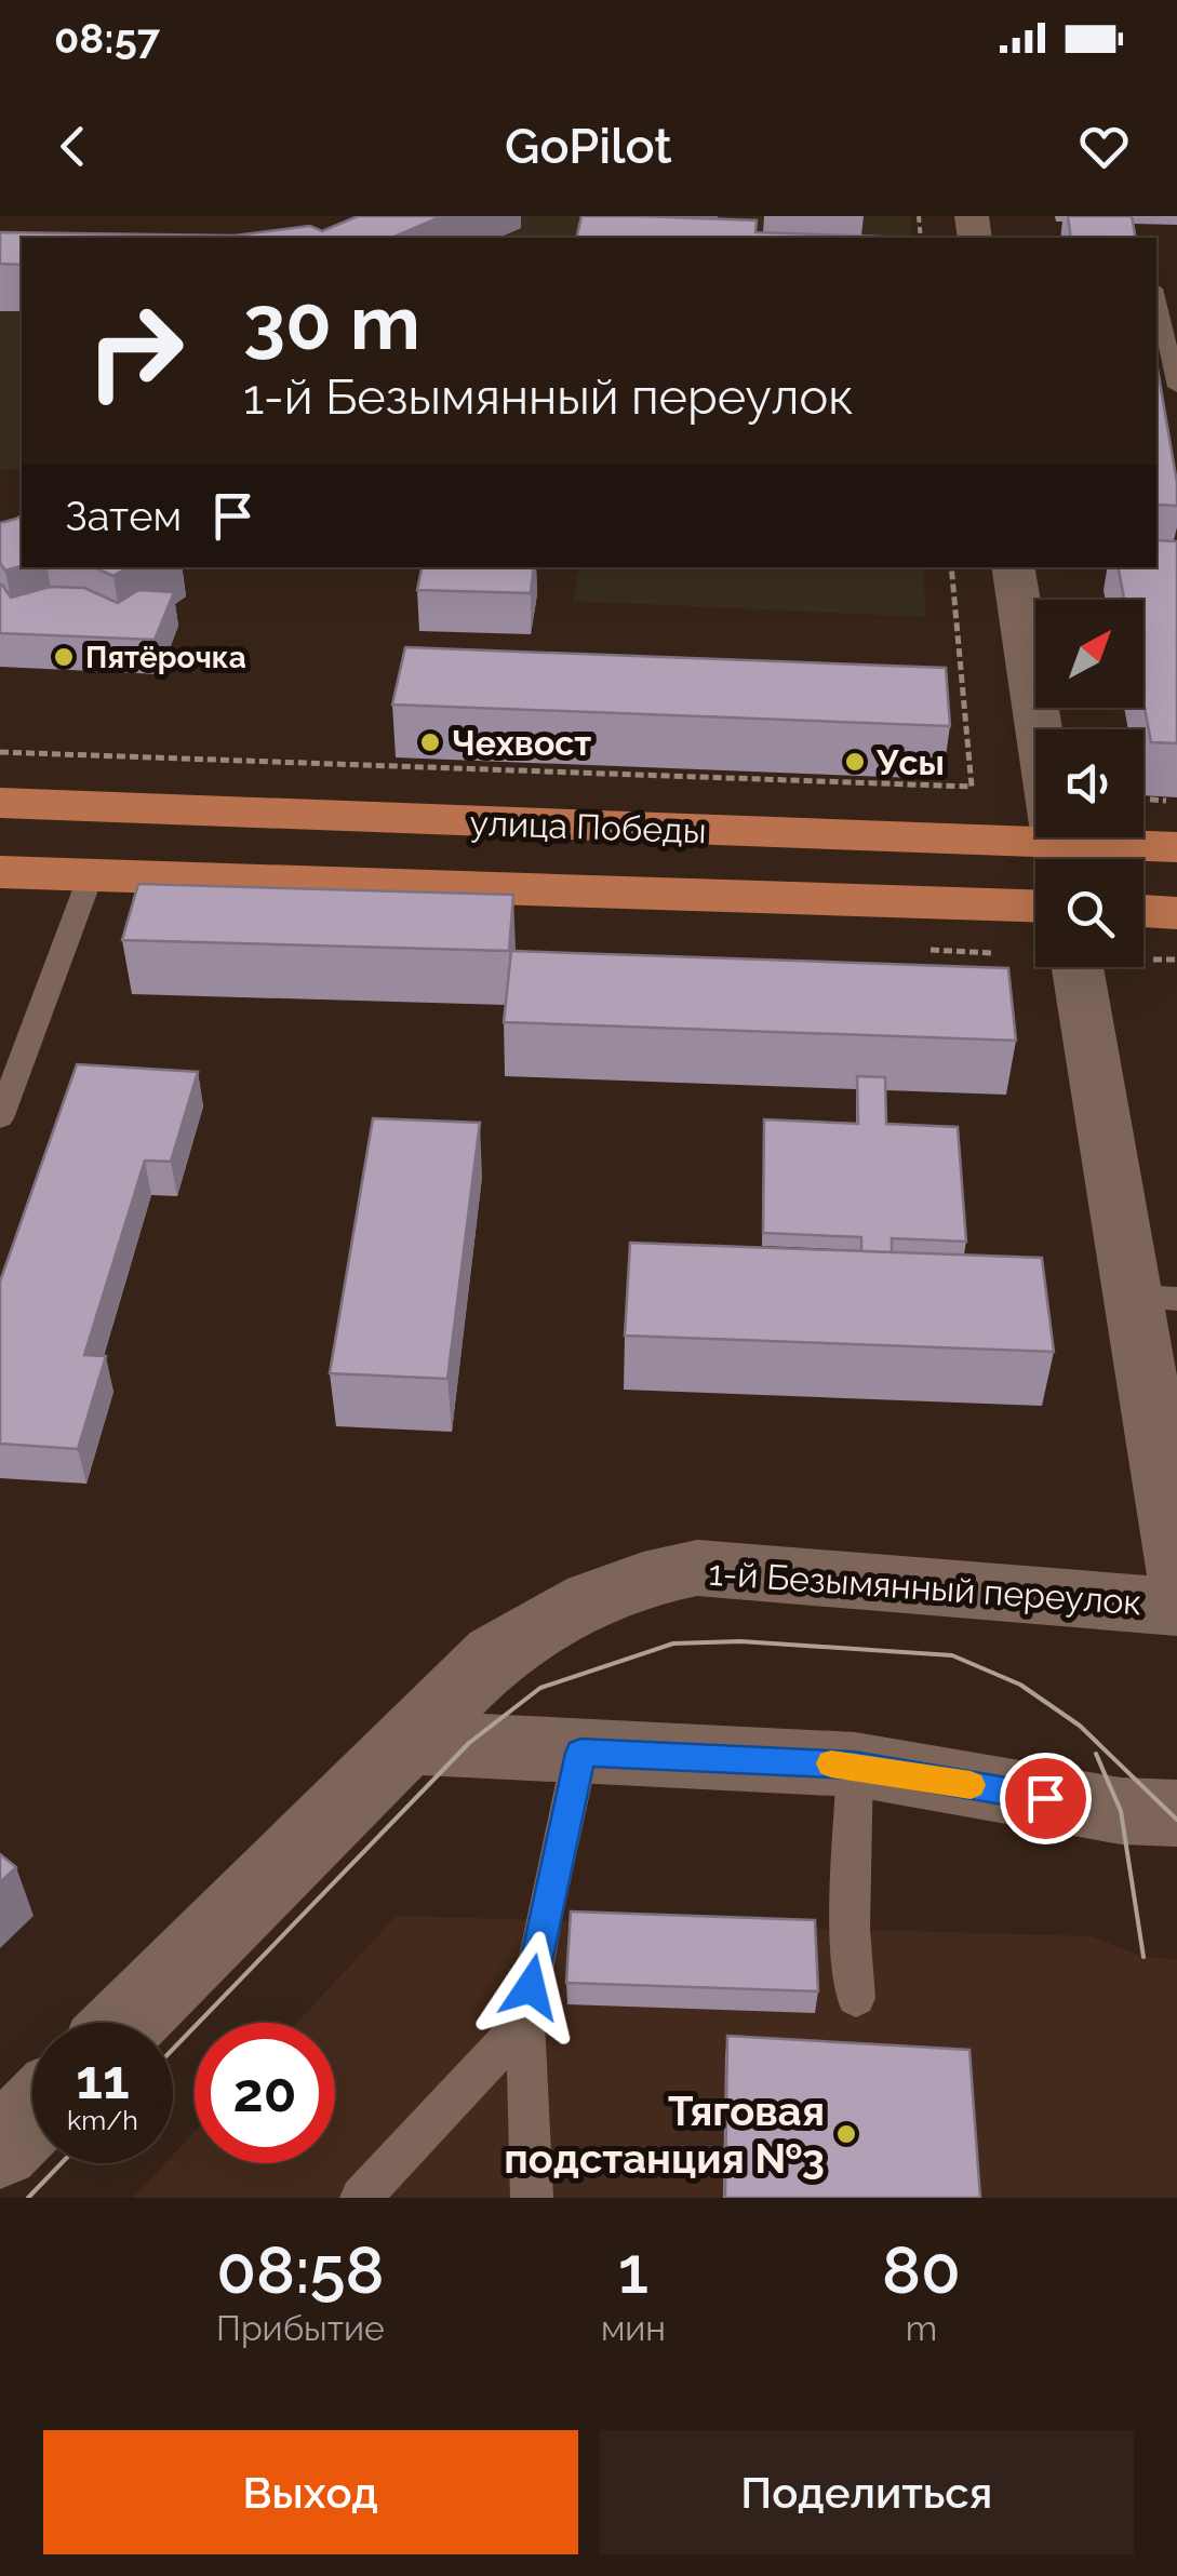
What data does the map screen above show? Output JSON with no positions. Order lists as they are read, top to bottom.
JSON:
{
  "streets": {
    "main road": ["улица Победы"],
    "street": ["1-й Безымянный переулок"]
  },
  "places": [
    "Пятёрочка",
    "Чехвост",
    "Усы",
    "Тяговая подстанция №3"
  ],
  "north": "top right",
  "page": {
    "status": "08:57",
    "header": "GoPilot",
    "turn": ["30 m", "1-й Безымянный переулок"],
    "then": "Затем",
    "speed": "11 km/h",
    "limit": "20",
    "eta": [
      "08:58",
      "Прибытие",
      "1",
      "мин",
      "80",
      "m"
    ],
    "buttons": ["Выход", "Поделиться"]
  }
}
